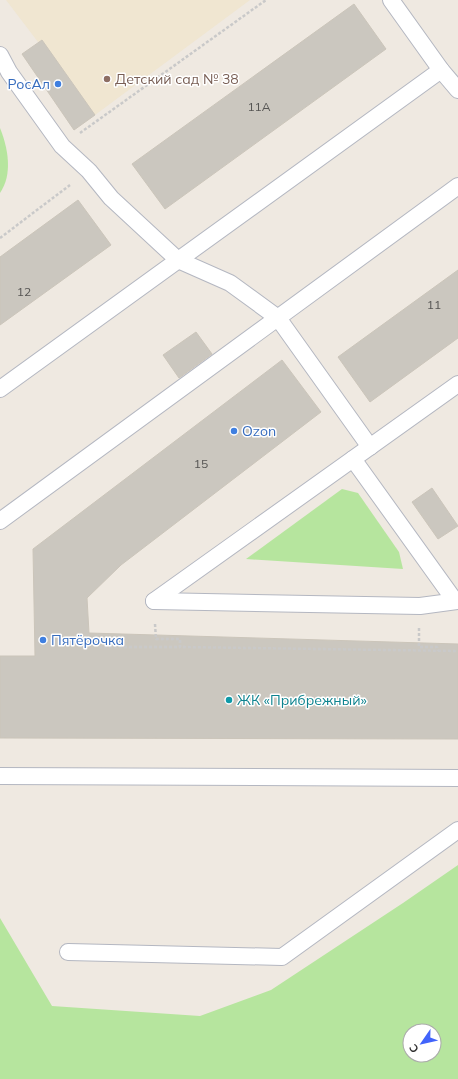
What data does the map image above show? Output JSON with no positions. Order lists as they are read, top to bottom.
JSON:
{
  "places": [
    "Детский сад № 38",
    "РосАл",
    "Ozon",
    "Пятёрочка",
    "ЖК «Прибрежный»"
  ],
  "house_numbers": [
    "11А",
    "12",
    "11",
    "15"
  ],
  "north": "bottom left"
}
